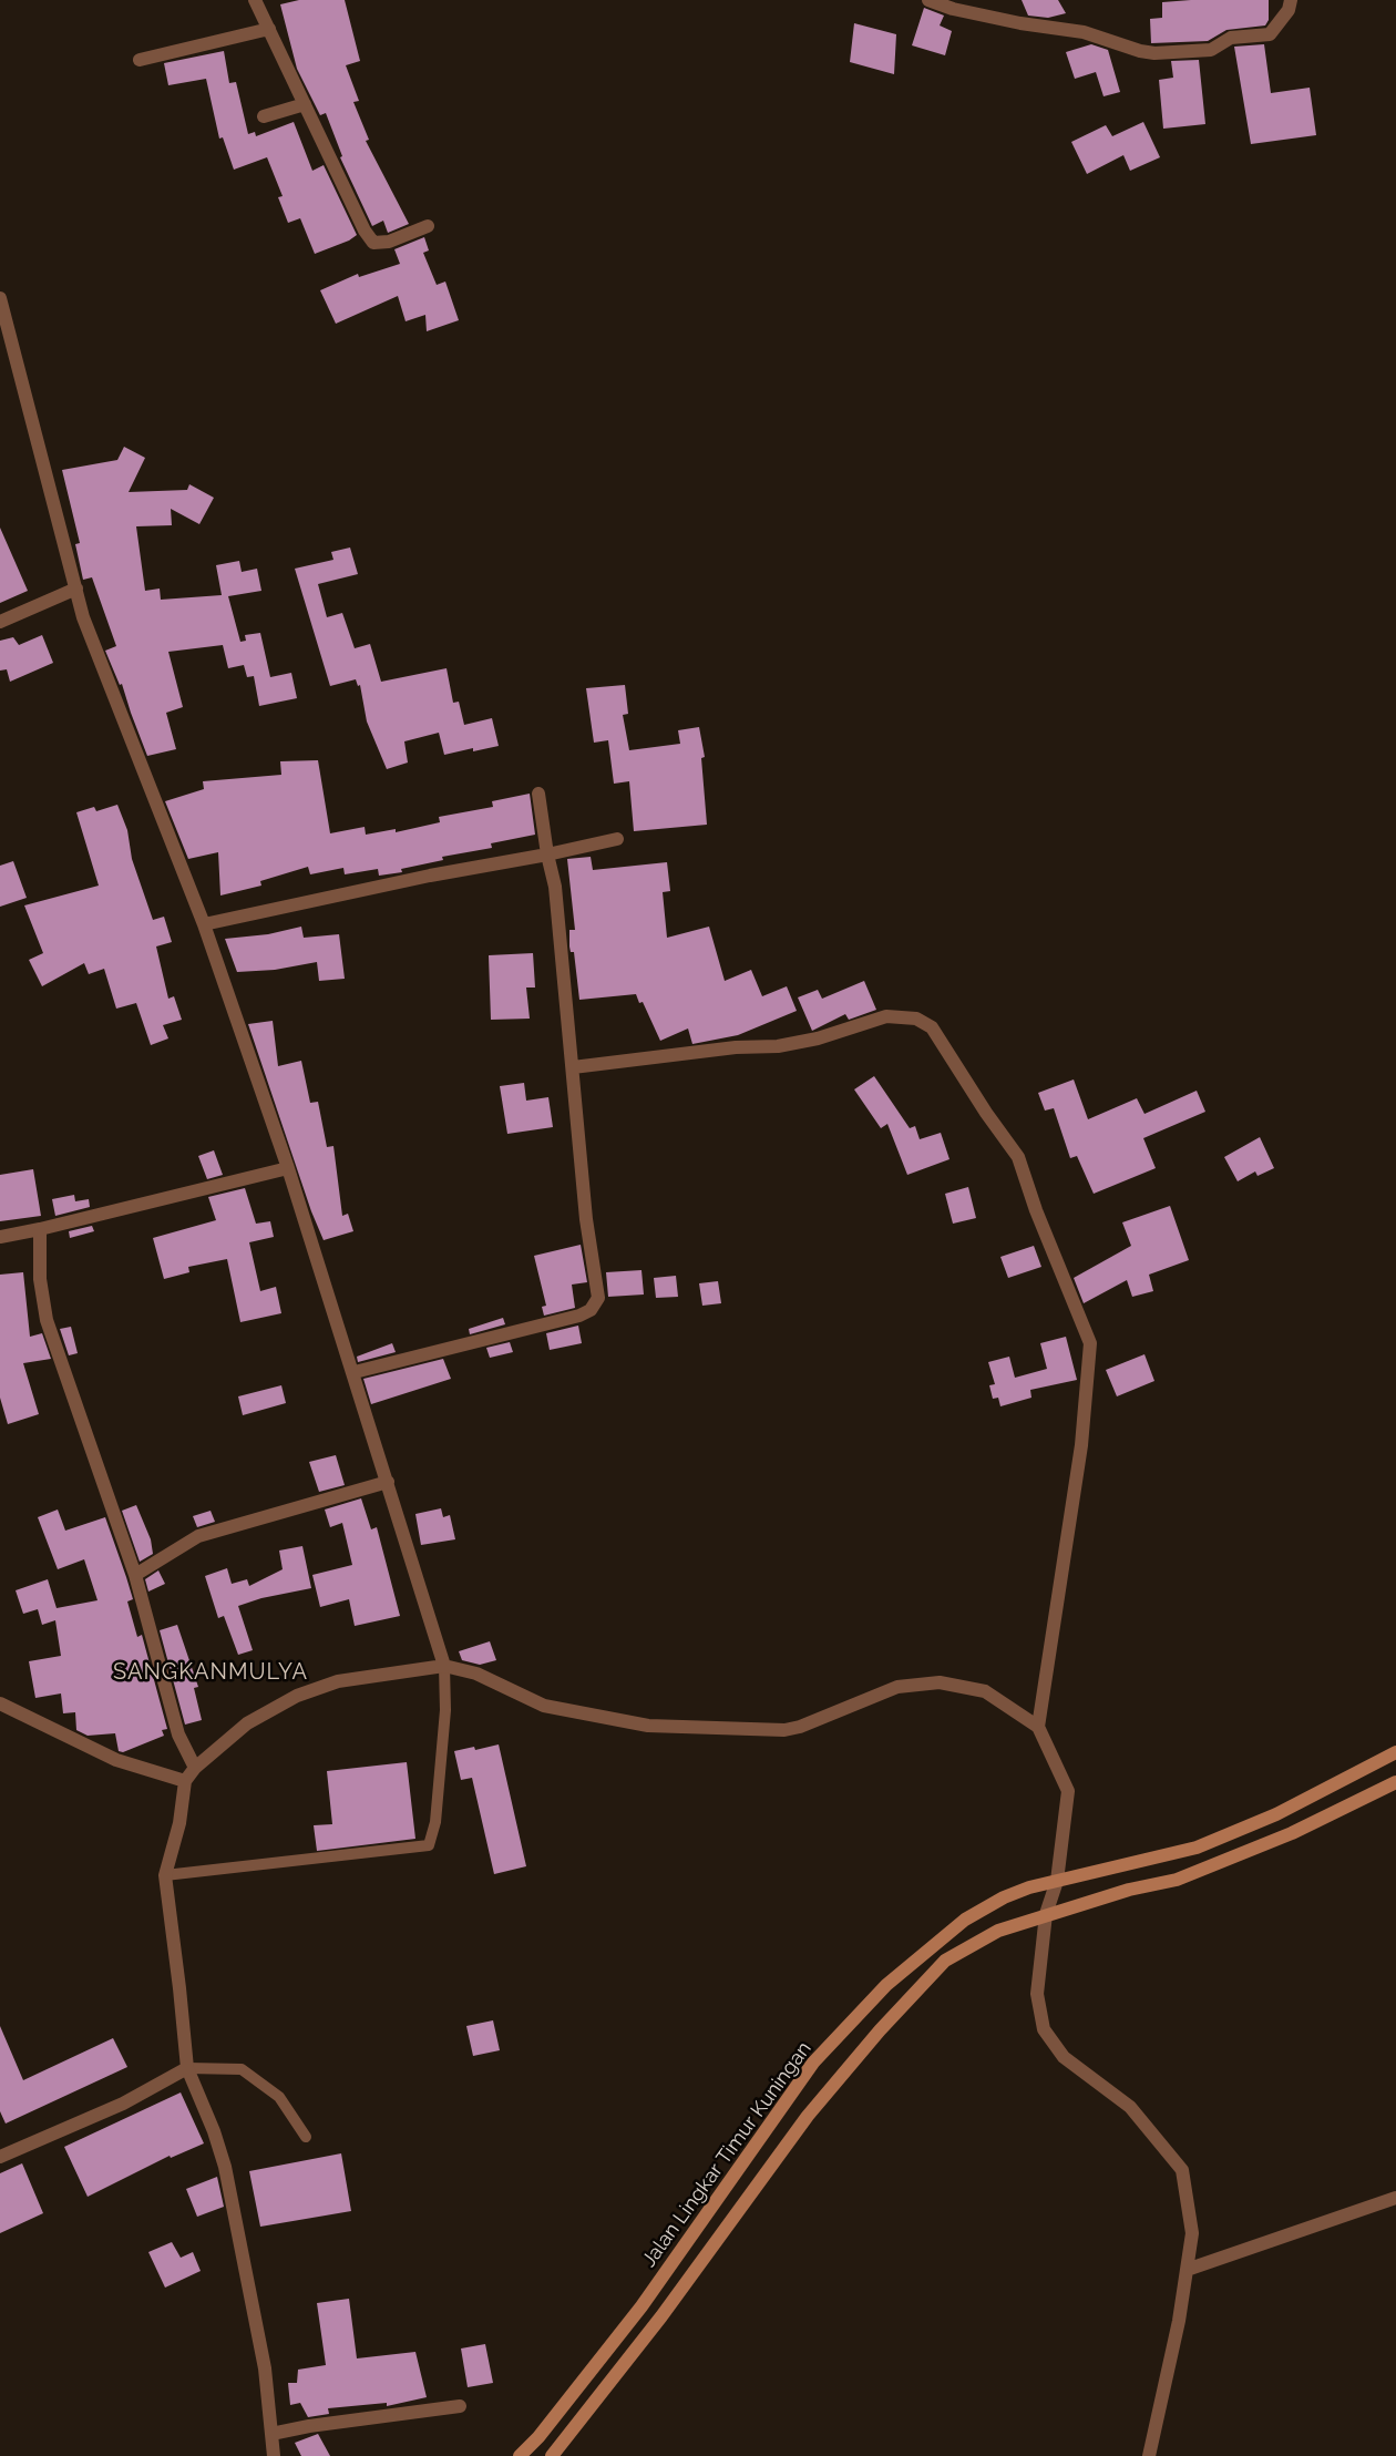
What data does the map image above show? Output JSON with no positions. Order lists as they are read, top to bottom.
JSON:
{
  "streets": {
    "main road": ["Jalan Lingkar Timur Kuningan"]
  },
  "districts": ["SANGKANMULYA"]
}
